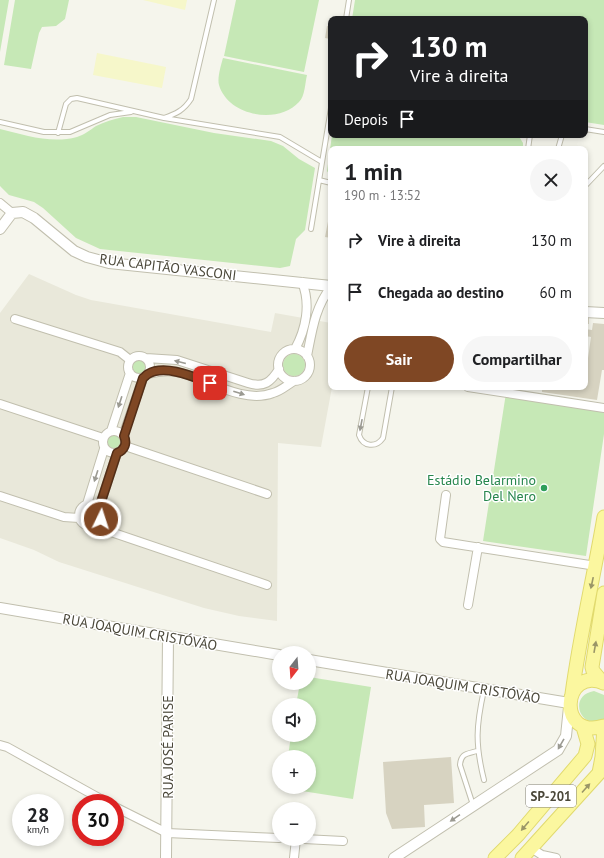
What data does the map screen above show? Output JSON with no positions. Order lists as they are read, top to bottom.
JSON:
{
  "streets": {
    "main road": ["SP-201"],
    "street": ["RUA CAPITÃO VASCONI", "RUA JOAQUIM CRISTÓVÃO", "RUA JOSÉ PARISE"]
  },
  "crossings": [
    ["RUA JOAQUIM CRISTÓVÃO", "RUA JOSÉ PARISE"],
    ["RUA JOAQUIM CRISTÓVÃO", "SP-201"]
  ],
  "places": ["Estádio Belarmino Del Nero"],
  "north": "bottom",
  "page": {
    "turn": ["130 m", "Vire à direita"],
    "then": "Depois",
    "heading": ["1 min", "190 m · 13:52"],
    "list": [
      {
        "name": "Vire à direita",
        "value": "130 m"
      },
      {
        "name": "Chegada ao destino",
        "value": "60 m"
      }
    ],
    "buttons": ["Sair", "Compartilhar"],
    "map_buttons": ["+", "−"],
    "speed": "28 km/h",
    "limit": "30"
  }
}
